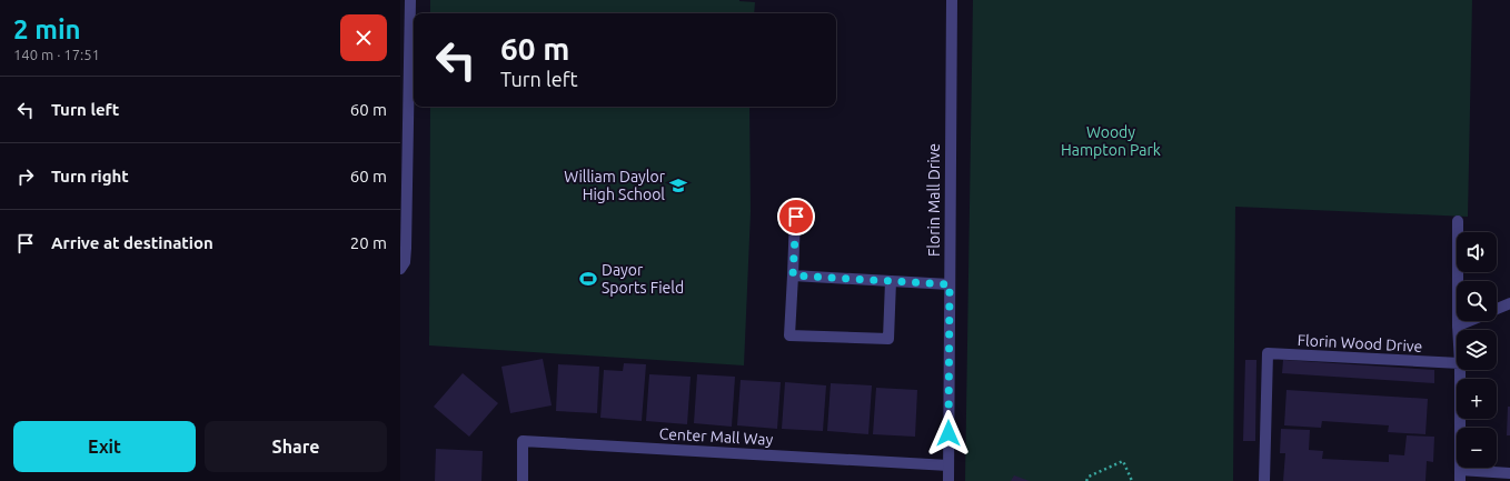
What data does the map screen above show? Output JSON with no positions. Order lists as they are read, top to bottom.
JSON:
{
  "streets": {
    "street": ["Florin Mall Drive", "Florin Wood Drive", "Center Mall Way"]
  },
  "crossings": [
    ["Florin Mall Drive", "Center Mall Way"]
  ],
  "parks": ["Woody Hampton Park"],
  "places": {
    "school or university": ["William Daylor High School"],
    "sports": ["Dayor Sports Field"]
  },
  "page": {
    "heading": ["2 min", "140 m · 17:51"],
    "turn": ["60 m", "Turn left"],
    "list": [
      {
        "name": "Turn left",
        "value": "60 m"
      },
      {
        "name": "Turn right",
        "value": "60 m"
      },
      {
        "name": "Arrive at destination",
        "value": "20 m"
      }
    ],
    "map_buttons": ["+", "−"],
    "buttons": ["Exit", "Share"]
  }
}
